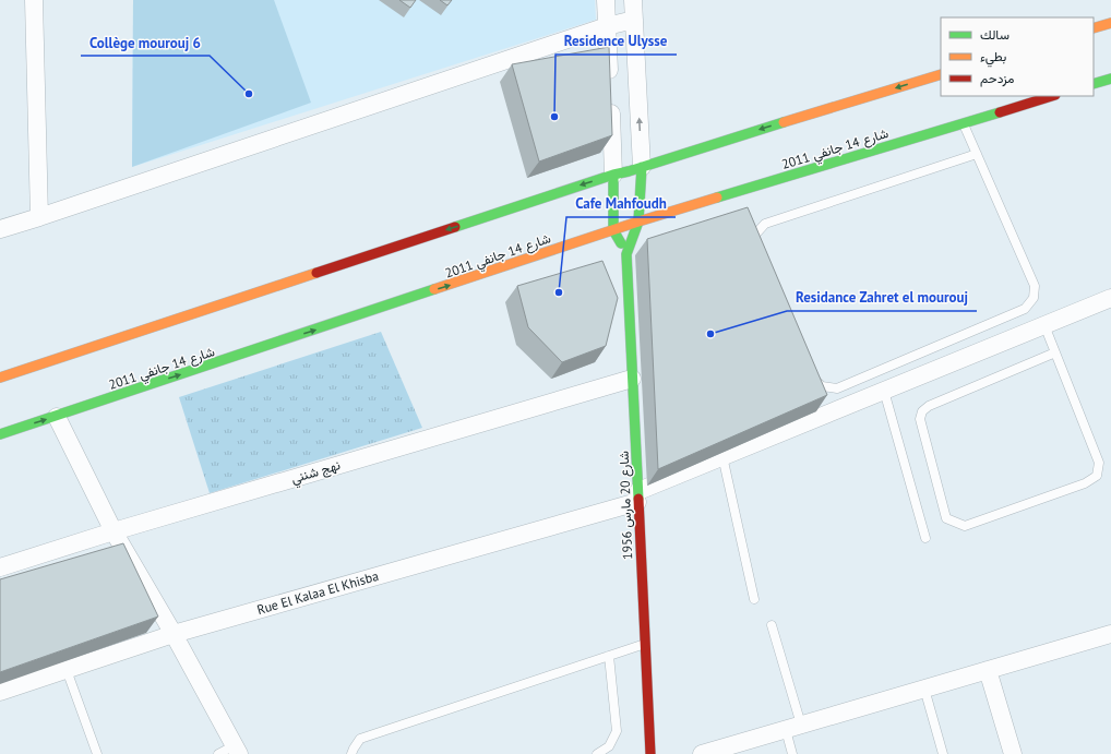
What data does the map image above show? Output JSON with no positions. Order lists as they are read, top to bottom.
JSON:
{
  "streets": {
    "street": [
      "شارع 14 جانفي 2011",
      "نهج شنني",
      "شارع 20 مارس 1956",
      "Rue El Kalaa El Khisba"
    ]
  },
  "crossings": [
    ["شارع 14 جانفي 2011", "شارع 20 مارس 1956"],
    ["نهج شنني", "شارع 20 مارس 1956"],
    ["شارع 20 مارس 1956", "Rue El Kalaa El Khisba"]
  ],
  "places": [
    "Collège mourouj 6",
    "Residence Ulysse",
    "Cafe Mahfoudh",
    "Residance Zahret el mourouj"
  ],
  "legend": ["سالك", "بطيء", "مزدحم"]
}
